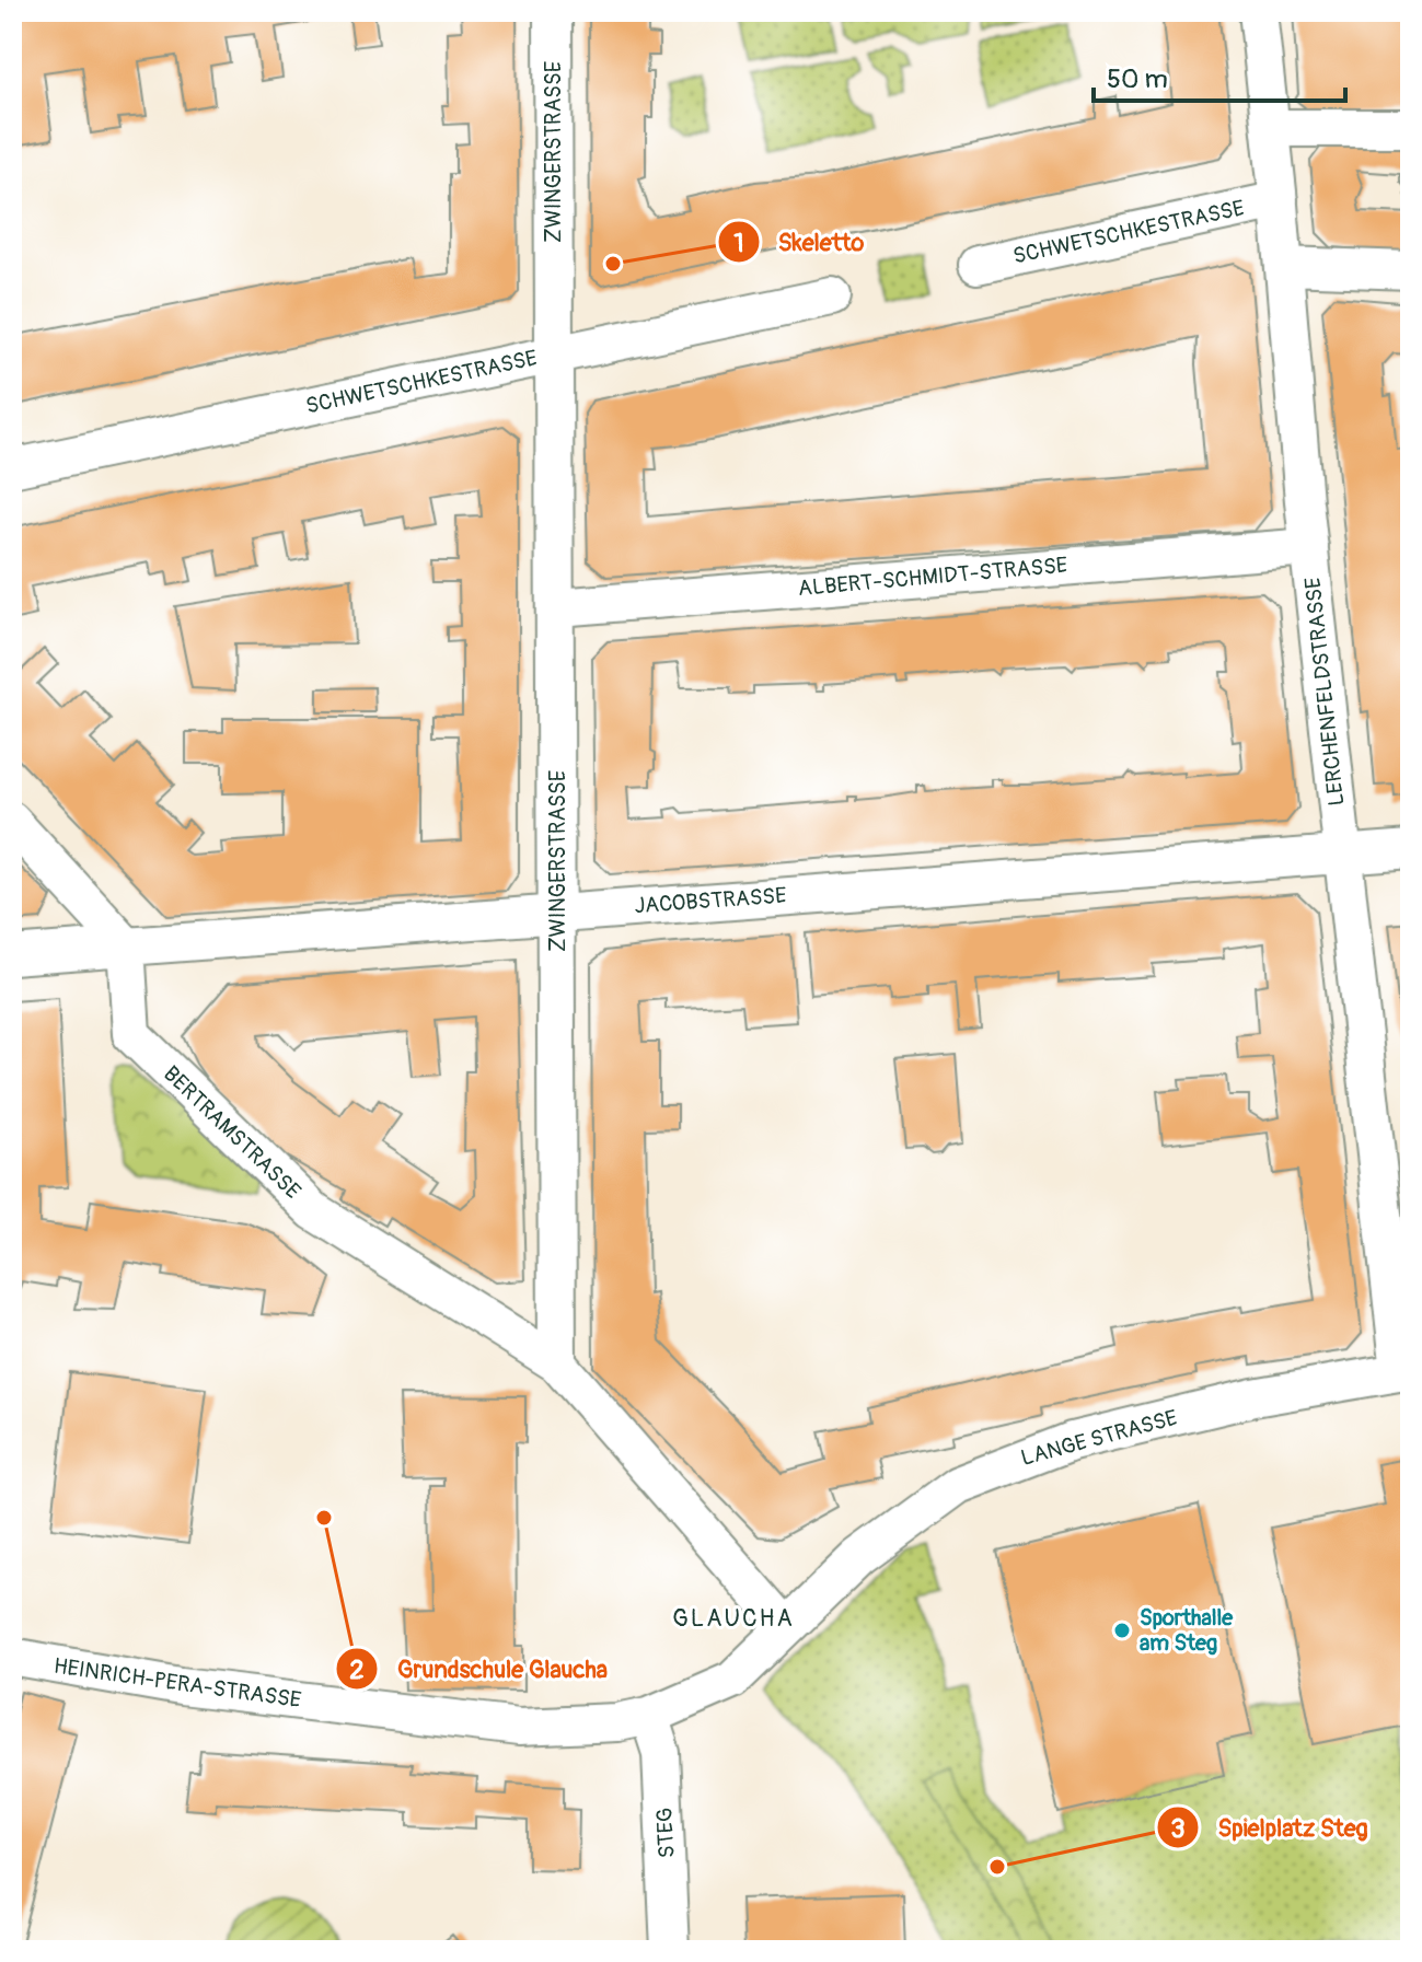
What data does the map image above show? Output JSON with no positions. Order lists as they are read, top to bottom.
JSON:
{
  "streets": {
    "street": [
      "ZWINGERSTRASSE",
      "SCHWETSCHKESTRASSE",
      "ALBERT-SCHMIDT-STRASSE",
      "LERCHENFELDSTRASSE",
      "JACOBSTRASSE",
      "BERTRAMSTRASSE",
      "LANGE STRASSE",
      "HEINRICH-PERA-STRASSE",
      "STEG"
    ]
  },
  "crossings": [
    ["ZWINGERSTRASSE", "SCHWETSCHKESTRASSE"],
    ["ZWINGERSTRASSE", "ALBERT-SCHMIDT-STRASSE"],
    ["ZWINGERSTRASSE", "JACOBSTRASSE"],
    ["ZWINGERSTRASSE", "BERTRAMSTRASSE"],
    ["SCHWETSCHKESTRASSE", "LERCHENFELDSTRASSE"],
    ["ALBERT-SCHMIDT-STRASSE", "LERCHENFELDSTRASSE"],
    ["LERCHENFELDSTRASSE", "JACOBSTRASSE"],
    ["LERCHENFELDSTRASSE", "LANGE STRASSE"],
    ["JACOBSTRASSE", "BERTRAMSTRASSE"],
    ["LANGE STRASSE", "HEINRICH-PERA-STRASSE"],
    ["HEINRICH-PERA-STRASSE", "STEG"]
  ],
  "districts": ["GLAUCHA"],
  "places": [
    "Skeletto",
    "Grundschule Glaucha",
    "Sporthalle am Steg",
    "Spielplatz Steg"
  ],
  "scale_bar": "50 m"
}
